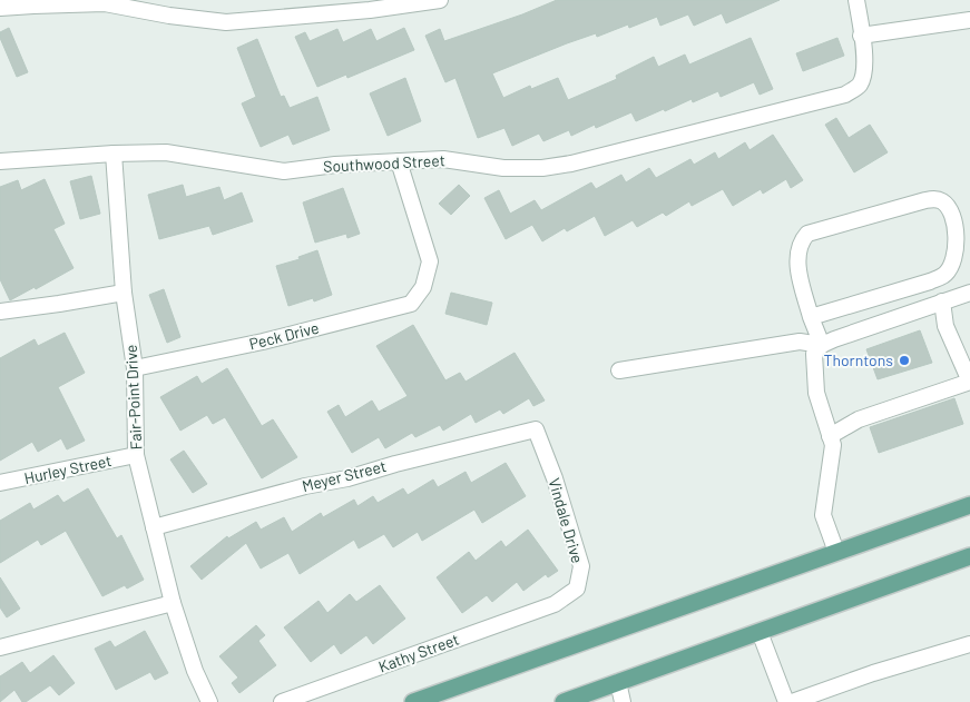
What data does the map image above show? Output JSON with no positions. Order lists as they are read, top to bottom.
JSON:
{
  "streets": {
    "street": [
      "Southwood Street",
      "Peck Drive",
      "Fair-Point Drive",
      "Hurley Street",
      "Meyer Street",
      "Vindale Drive",
      "Kathy Street"
    ]
  },
  "crossings": [
    ["Southwood Street", "Peck Drive"],
    ["Southwood Street", "Fair-Point Drive"],
    ["Peck Drive", "Fair-Point Drive"],
    ["Fair-Point Drive", "Hurley Street"],
    ["Fair-Point Drive", "Meyer Street"],
    ["Meyer Street", "Vindale Drive"],
    ["Vindale Drive", "Kathy Street"]
  ],
  "places": ["Thorntons"]
}
